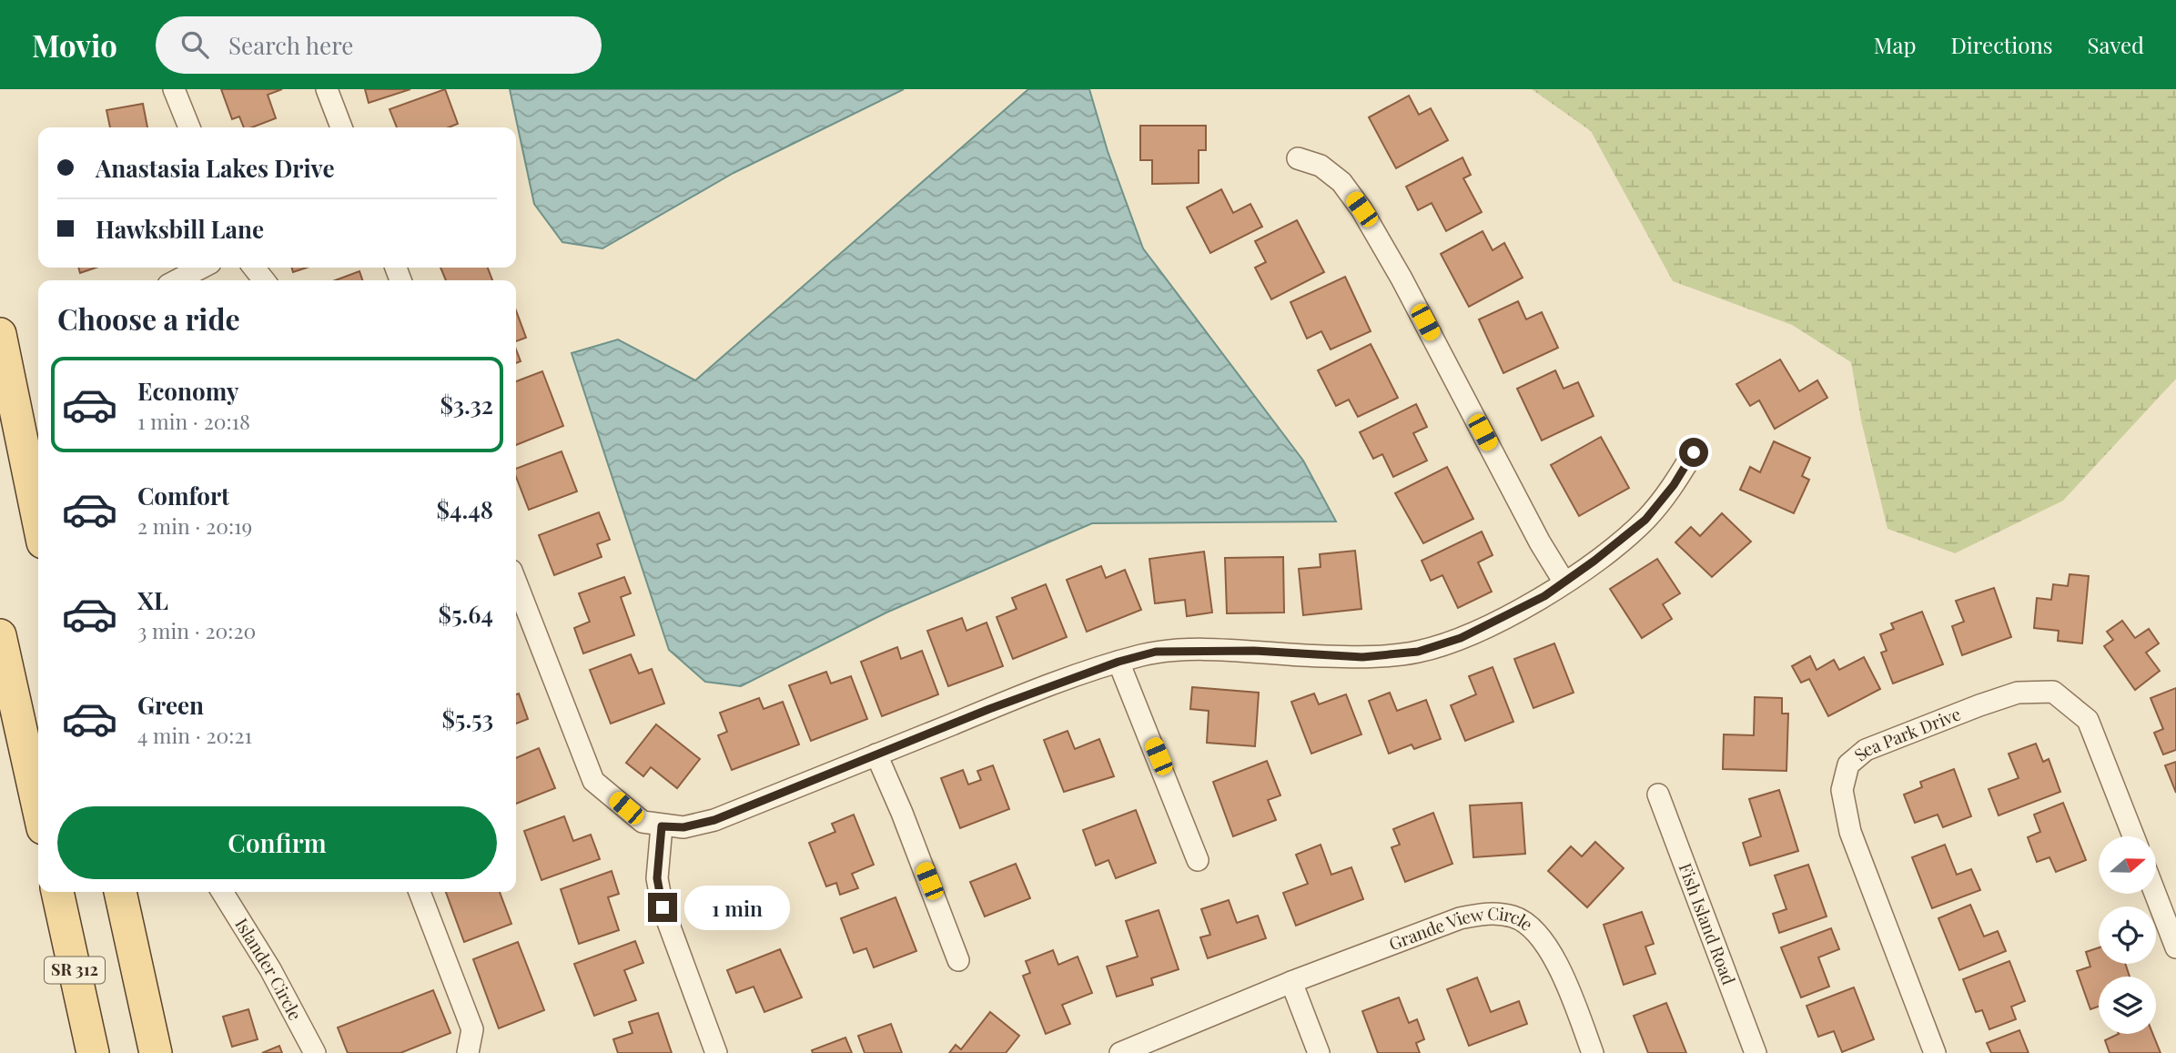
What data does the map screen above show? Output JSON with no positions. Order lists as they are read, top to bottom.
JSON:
{
  "streets": {
    "main road": ["SR 312"],
    "street": [
      "Sea Park Drive",
      "Fish Island Road",
      "Grande View Circle",
      "Islander Circle"
    ]
  },
  "north": "right",
  "page": {
    "header": "Movio",
    "search": "Search here",
    "nav": ["Map", "Directions", "Saved"],
    "banner": ["Anastasia Lakes Drive", "Hawksbill Lane"],
    "heading": "Choose a ride",
    "list": [
      {
        "name": "Economy",
        "note": "1 min · 20:18",
        "value": "$3.32"
      },
      {
        "name": "Comfort",
        "note": "2 min · 20:19",
        "value": "$4.48"
      },
      {
        "name": "XL",
        "note": "3 min · 20:20",
        "value": "$5.64"
      },
      {
        "name": "Green",
        "note": "4 min · 20:21",
        "value": "$5.53"
      }
    ],
    "buttons": "Confirm",
    "bubble": "1 min"
  }
}
